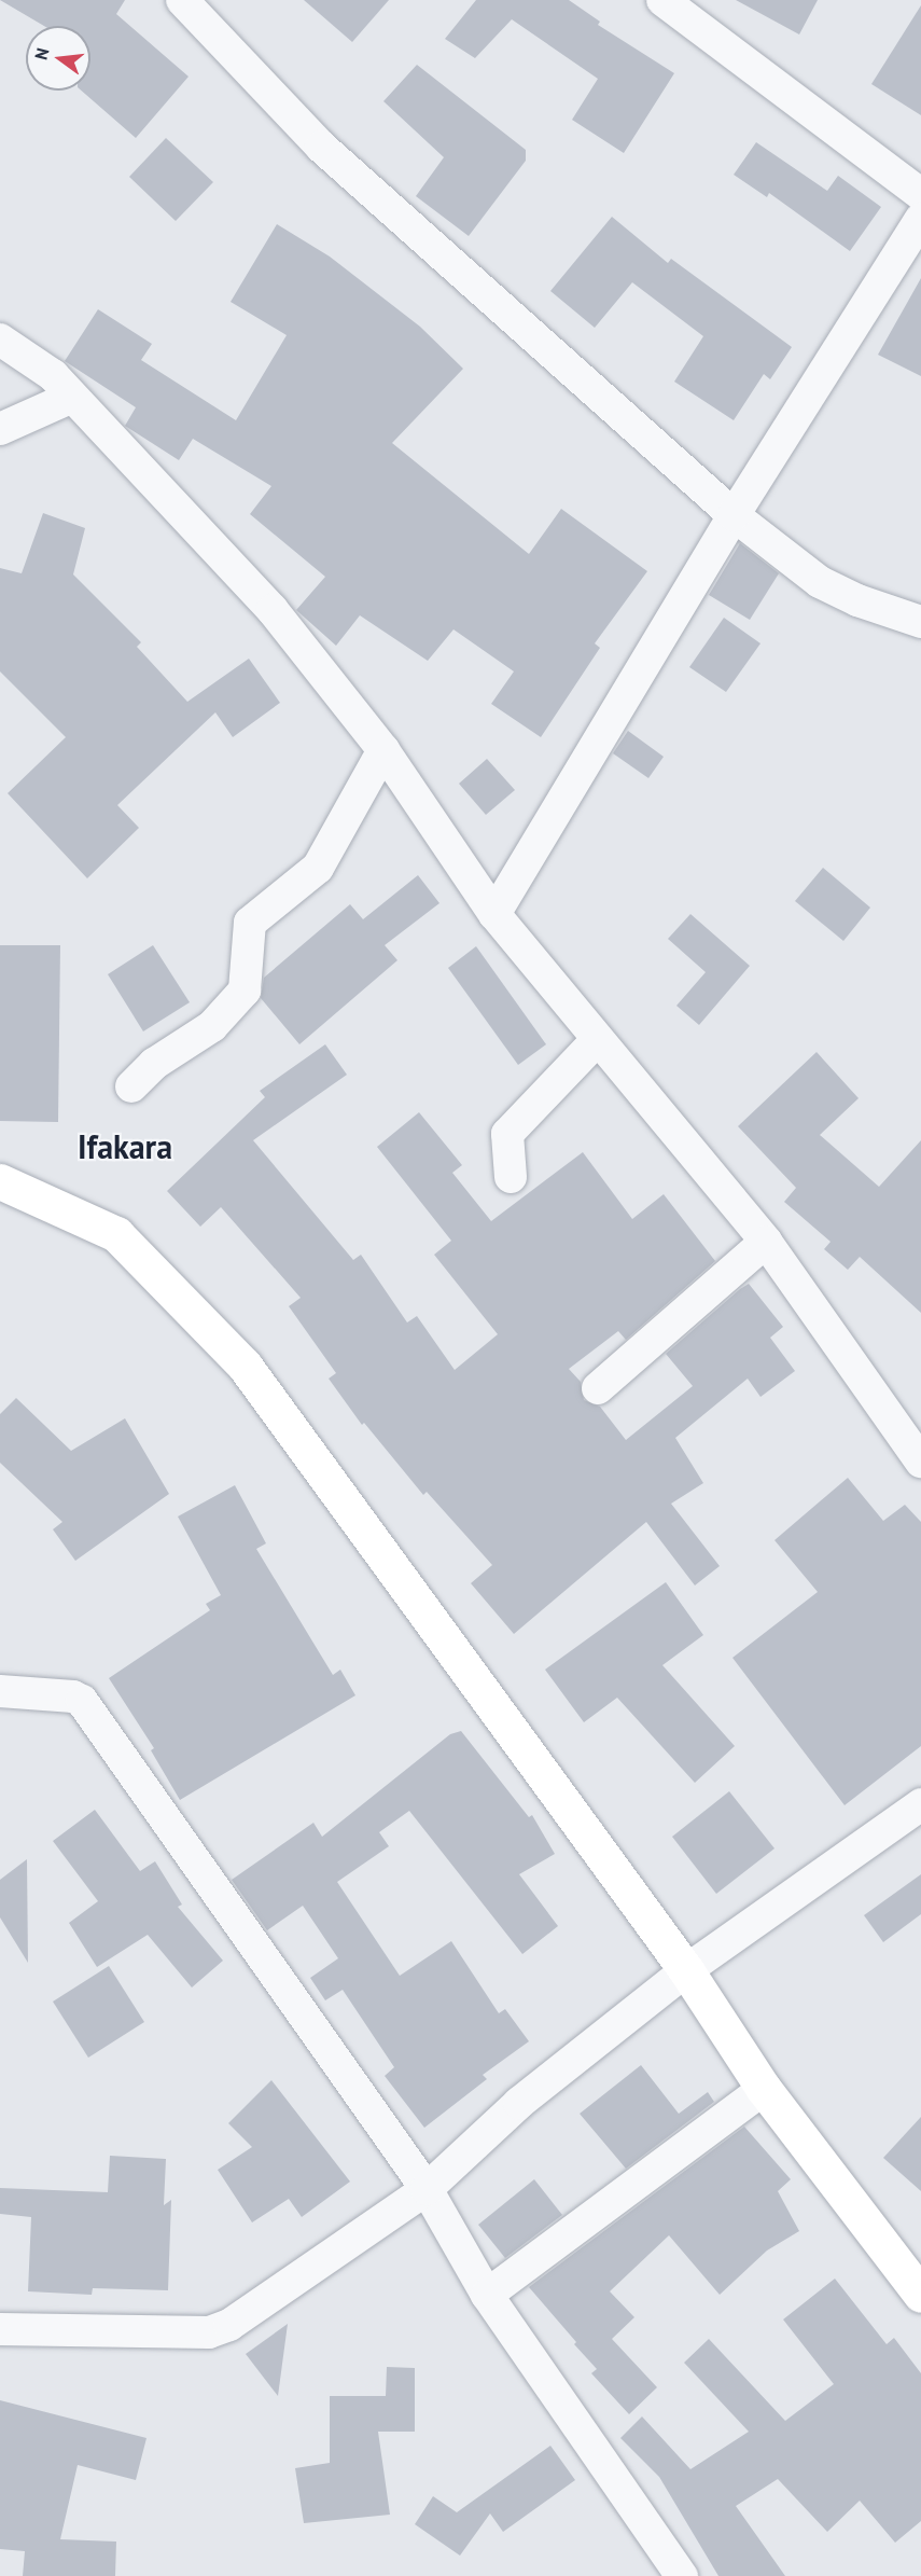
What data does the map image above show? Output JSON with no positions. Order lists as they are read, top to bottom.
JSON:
{
  "districts": ["Ifakara"],
  "north": "left"
}
